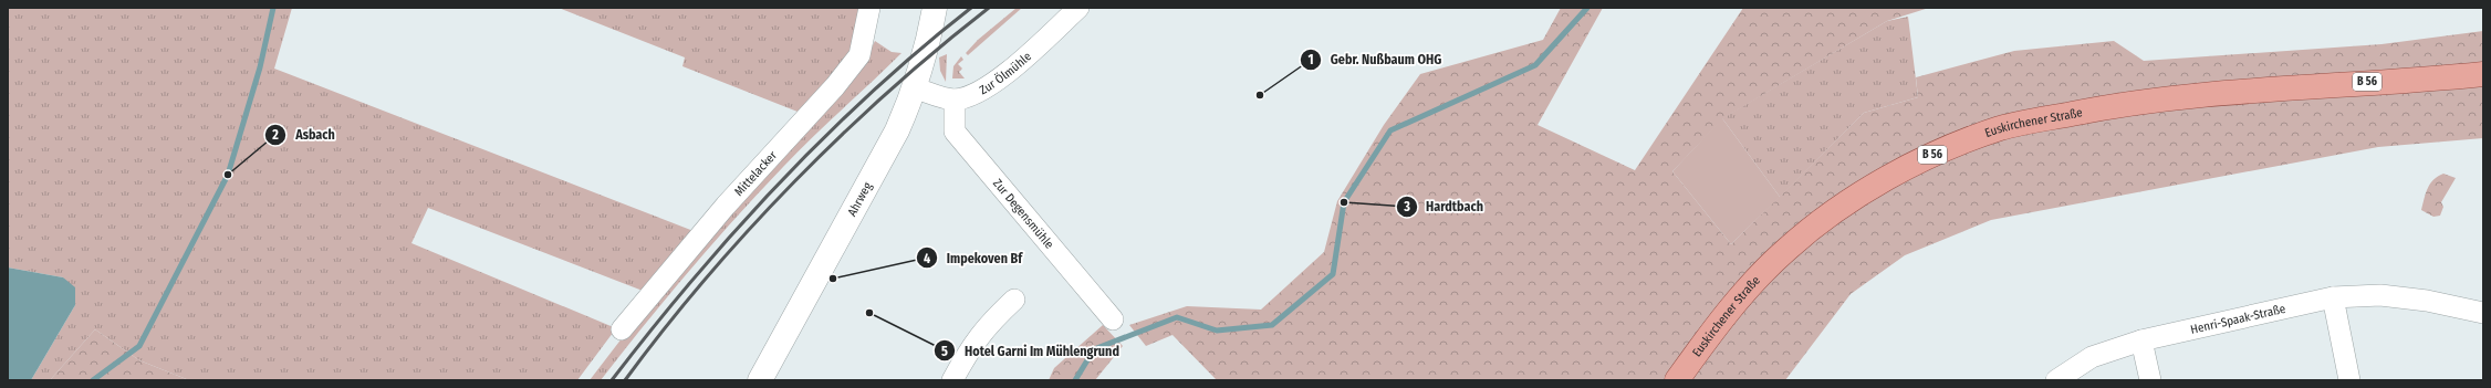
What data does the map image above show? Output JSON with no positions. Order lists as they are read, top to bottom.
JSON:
{
  "streets": {
    "main road": ["B 56", "Euskirchener Straße"],
    "street": [
      "Zur Ölmühle",
      "Mittelacker",
      "Ahrweg",
      "Zur Degensmühle",
      "Henri-Spaak-Straße"
    ]
  },
  "crossings": [
    ["Zur Ölmühle", "Zur Degensmühle"]
  ],
  "places": [
    "Gebr. Nußbaum OHG",
    "Asbach",
    "Hardtbach",
    "Impekoven Bf",
    "Hotel Garni Im Mühlengrund"
  ]
}
